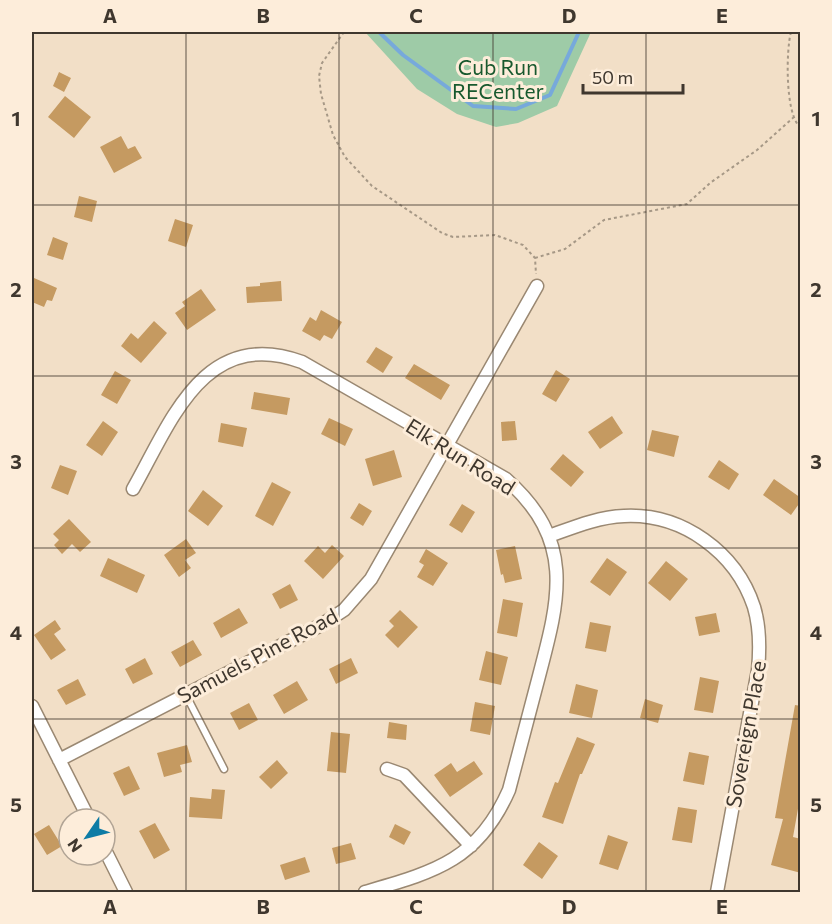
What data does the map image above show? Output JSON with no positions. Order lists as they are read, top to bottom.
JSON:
{
  "streets": {
    "street": ["Elk Run Road", "Samuels Pine Road", "Sovereign Place"]
  },
  "crossings": [
    ["Elk Run Road", "Samuels Pine Road"],
    ["Elk Run Road", "Sovereign Place"]
  ],
  "parks": ["Cub Run RECenter"],
  "scale_bar": "50 m",
  "north": "bottom left",
  "grid": {
    "columns": [
      "A",
      "B",
      "C",
      "D",
      "E"
    ],
    "rows": [
      "1",
      "2",
      "3",
      "4",
      "5"
    ]
  }
}
